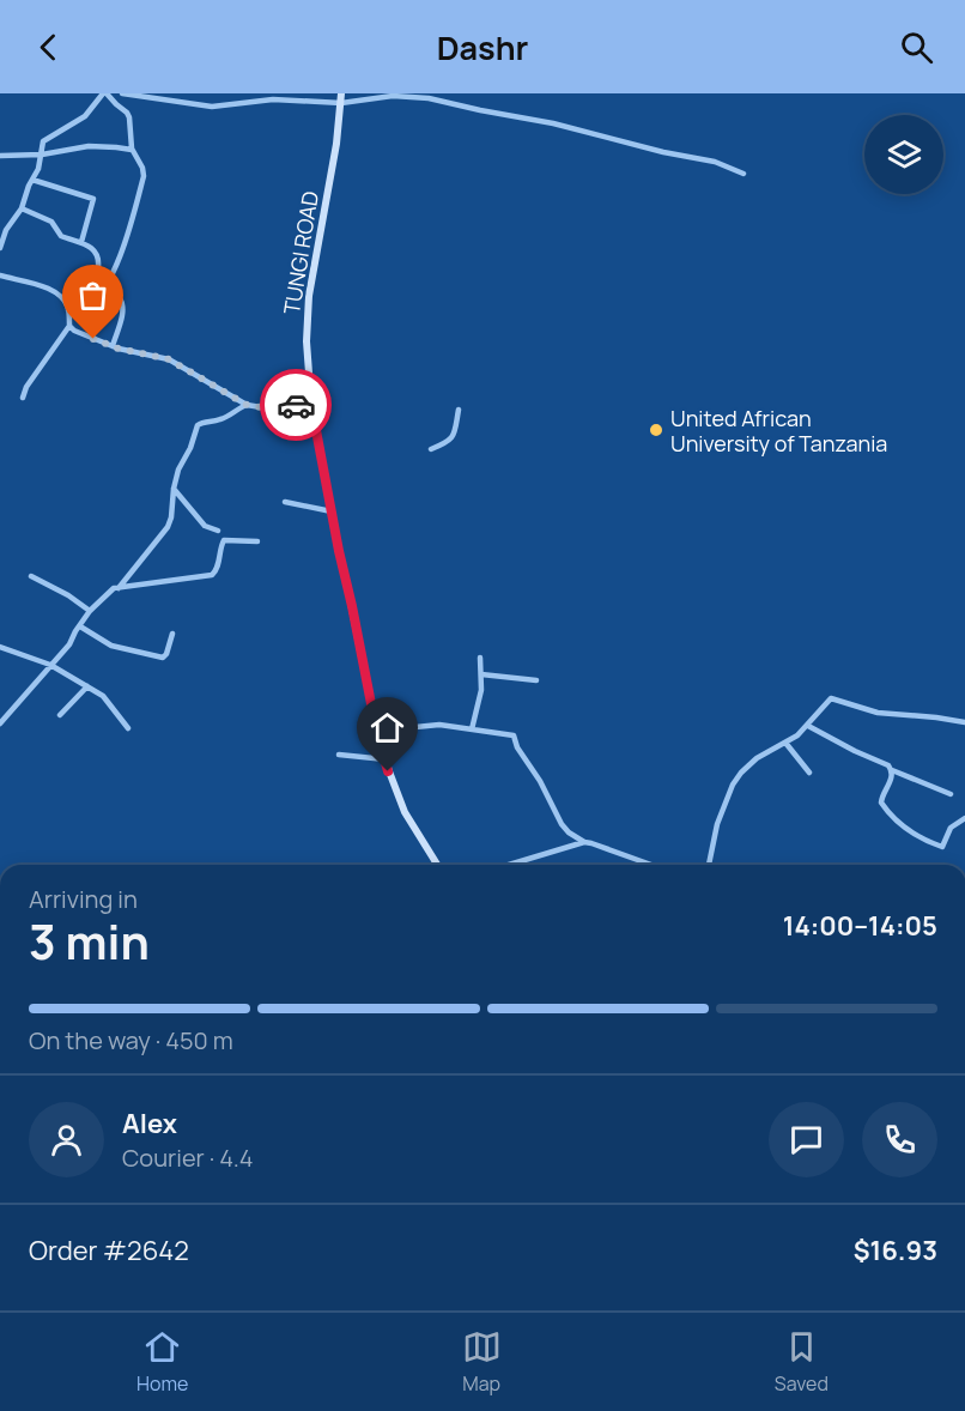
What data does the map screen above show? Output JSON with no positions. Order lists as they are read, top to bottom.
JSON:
{
  "streets": {
    "main road": ["TUNGI ROAD"]
  },
  "places": ["United African University of Tanzania"],
  "page": {
    "header": "Dashr",
    "heading": ["3 min", "Arriving in", "14:00–14:05"],
    "panel": [
      "Alex",
      "Courier · 4.4",
      "Order #2642",
      "$16.93"
    ],
    "bar": "On the way · 450 m",
    "tabs": ["Home", "Map", "Saved"]
  }
}
